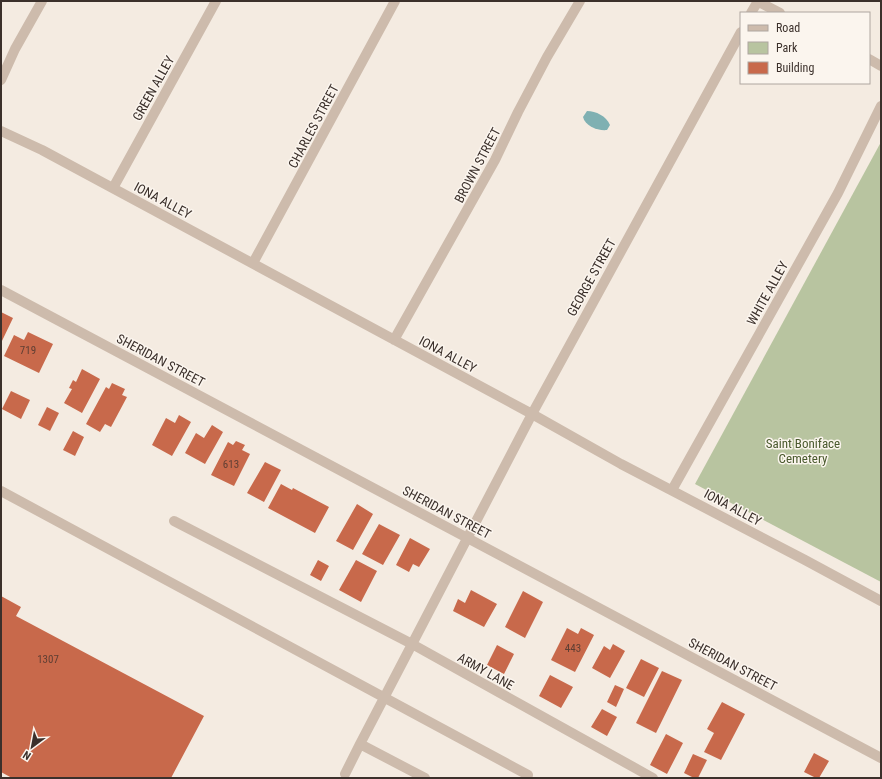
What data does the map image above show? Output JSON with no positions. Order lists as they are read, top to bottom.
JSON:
{
  "streets": {
    "street": [
      "GREEN ALLEY",
      "CHARLES STREET",
      "BROWN STREET",
      "IONA ALLEY",
      "GEORGE STREET",
      "WHITE ALLEY",
      "SHERIDAN STREET",
      "ARMY LANE"
    ]
  },
  "crossings": [
    ["GREEN ALLEY", "IONA ALLEY"],
    ["CHARLES STREET", "IONA ALLEY"],
    ["BROWN STREET", "IONA ALLEY"],
    ["IONA ALLEY", "GEORGE STREET"],
    ["IONA ALLEY", "WHITE ALLEY"],
    ["GEORGE STREET", "SHERIDAN STREET"]
  ],
  "parks": ["Saint Boniface Cemetery"],
  "house_numbers": [
    "719",
    "613",
    "443",
    "1307"
  ],
  "legend": ["Road", "Park", "Building"],
  "north": "bottom left"
}
